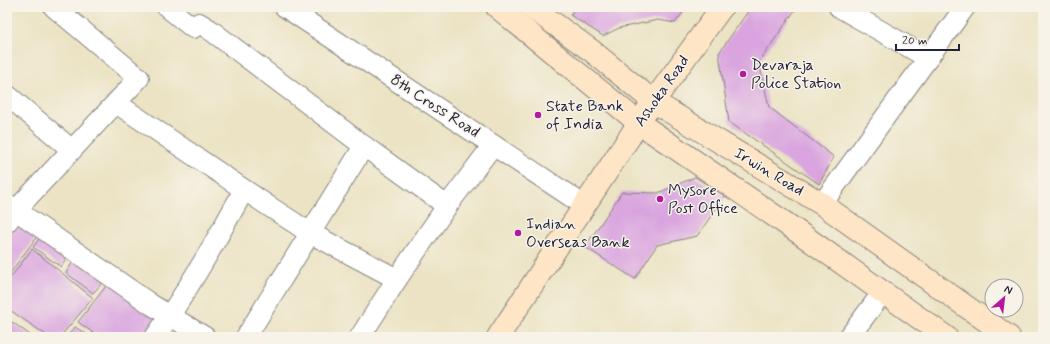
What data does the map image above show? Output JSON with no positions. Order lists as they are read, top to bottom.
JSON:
{
  "streets": {
    "main road": ["Ashoka Road", "Irwin Road"],
    "street": ["8th Cross Road"]
  },
  "crossings": [
    ["Ashoka Road", "8th Cross Road"],
    ["Ashoka Road", "Irwin Road"]
  ],
  "places": [
    "Devaraja Police Station",
    "State Bank of India",
    "Mysore Post Office",
    "Indian Overseas Bank"
  ],
  "scale_bar": "20 m",
  "north": "top right"
}
